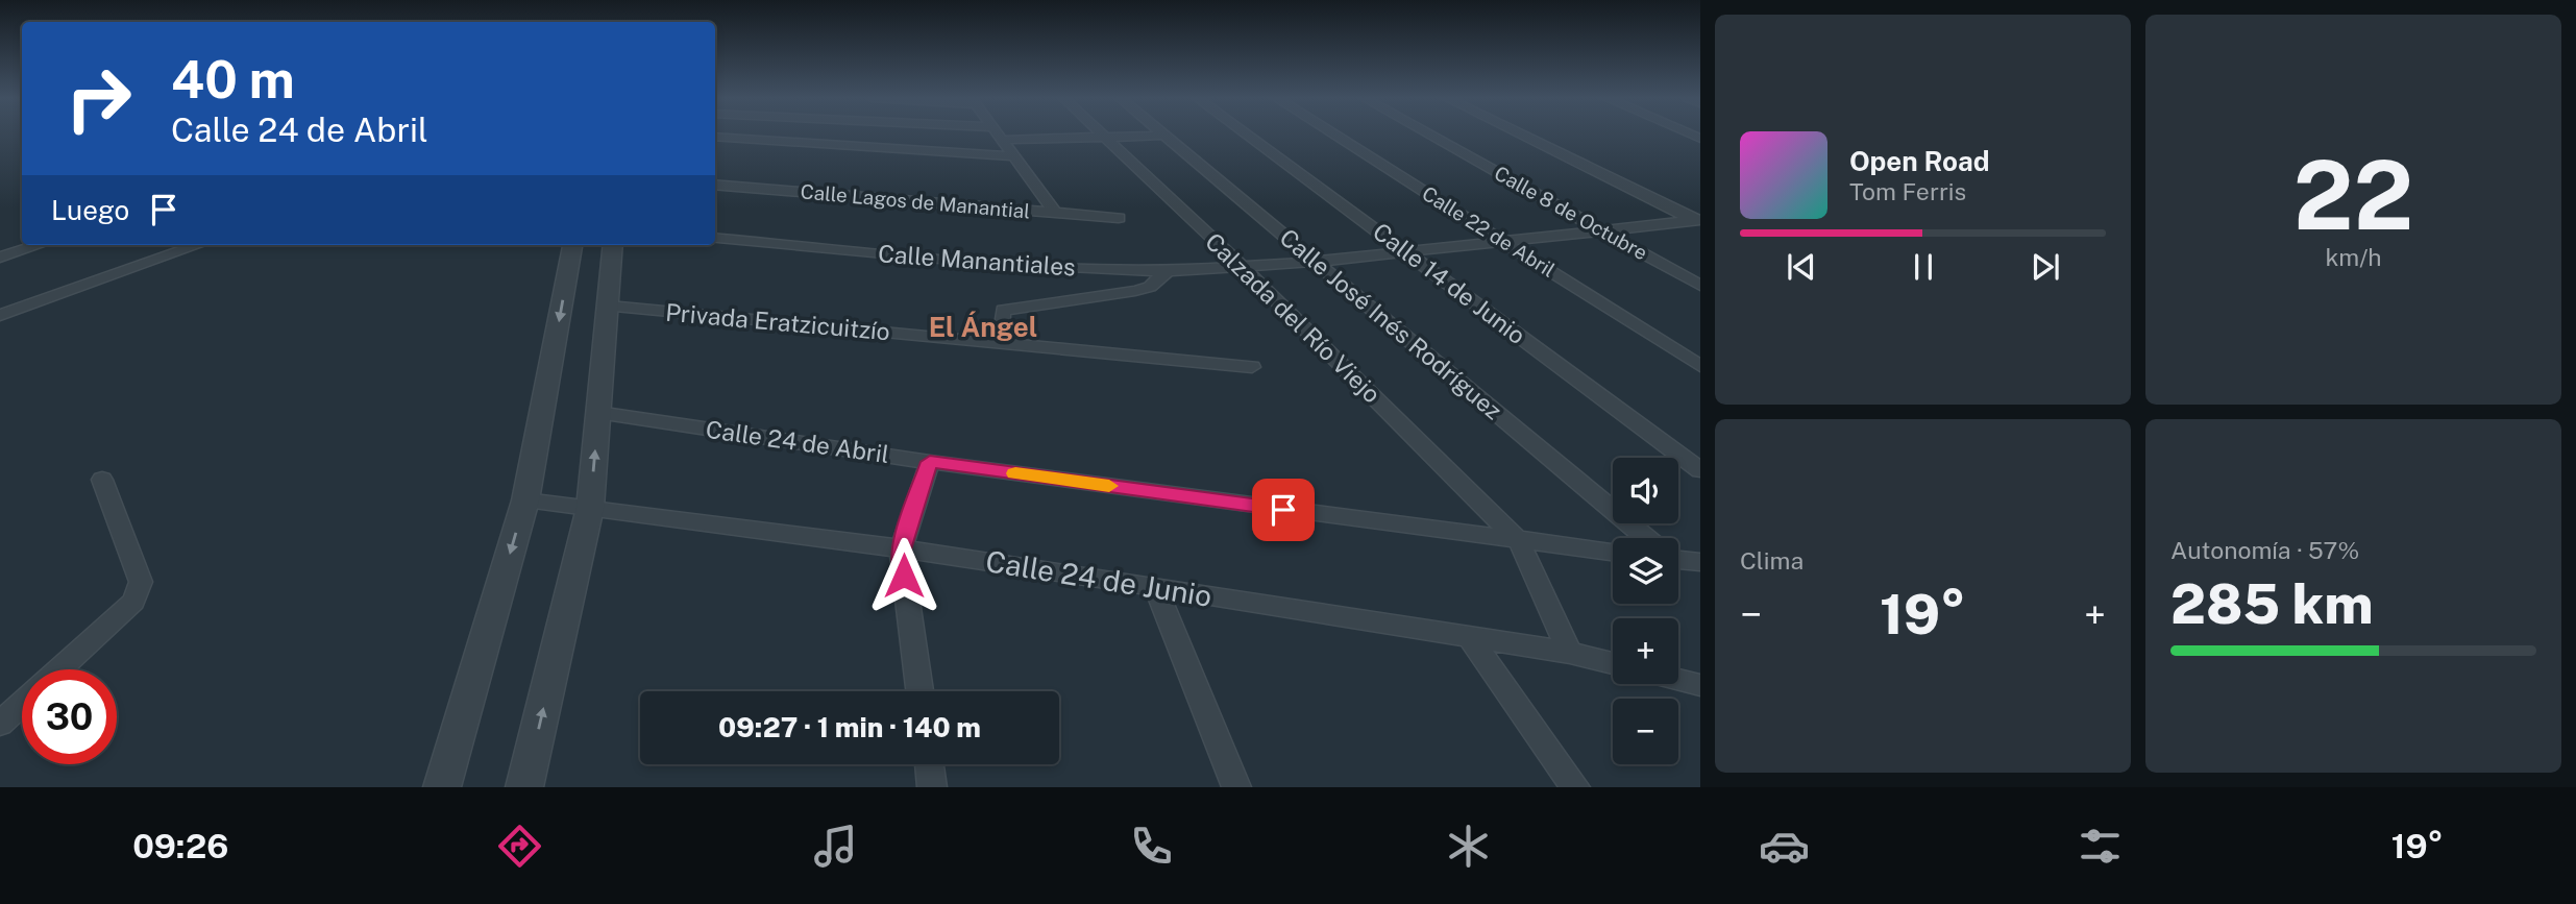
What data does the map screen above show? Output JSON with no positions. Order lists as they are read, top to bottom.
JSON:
{
  "streets": {
    "street": [
      "Calle Lagos de Manantial",
      "Calle 8 de Octubre",
      "Calle 22 de Abril",
      "Calle Manantiales",
      "Calle 14 de Junio",
      "Calzada del Río Viejo",
      "Privada Eratzicuitzío",
      "Calle José Inés Rodríguez",
      "Calle 24 de Abril",
      "Calle 24 de Junio"
    ]
  },
  "crossings": [
    ["Calle 8 de Octubre", "Calle Manantiales"],
    ["Calle 22 de Abril", "Calle Manantiales"],
    ["Calle Manantiales", "Calle 14 de Junio"],
    ["Calle Manantiales", "Calzada del Río Viejo"],
    ["Calle Manantiales", "Calle José Inés Rodríguez"],
    ["Calzada del Río Viejo", "Calle 24 de Abril"]
  ],
  "districts": ["El Ángel"],
  "page": {
    "tile": [
      ["22", "km/h"],
      "Clima",
      ["Autonomía · 57%", "285 km"]
    ],
    "turn": ["40 m", "Calle 24 de Abril"],
    "song": ["Open Road", "Tom Ferris"],
    "then": "Luego",
    "map_buttons": ["+", "−"],
    "heat": ["−", "19°", "+"],
    "limit": "30",
    "trip": "09:27 · 1 min · 140 m",
    "tabs": ["09:26", "19°"]
  }
}
